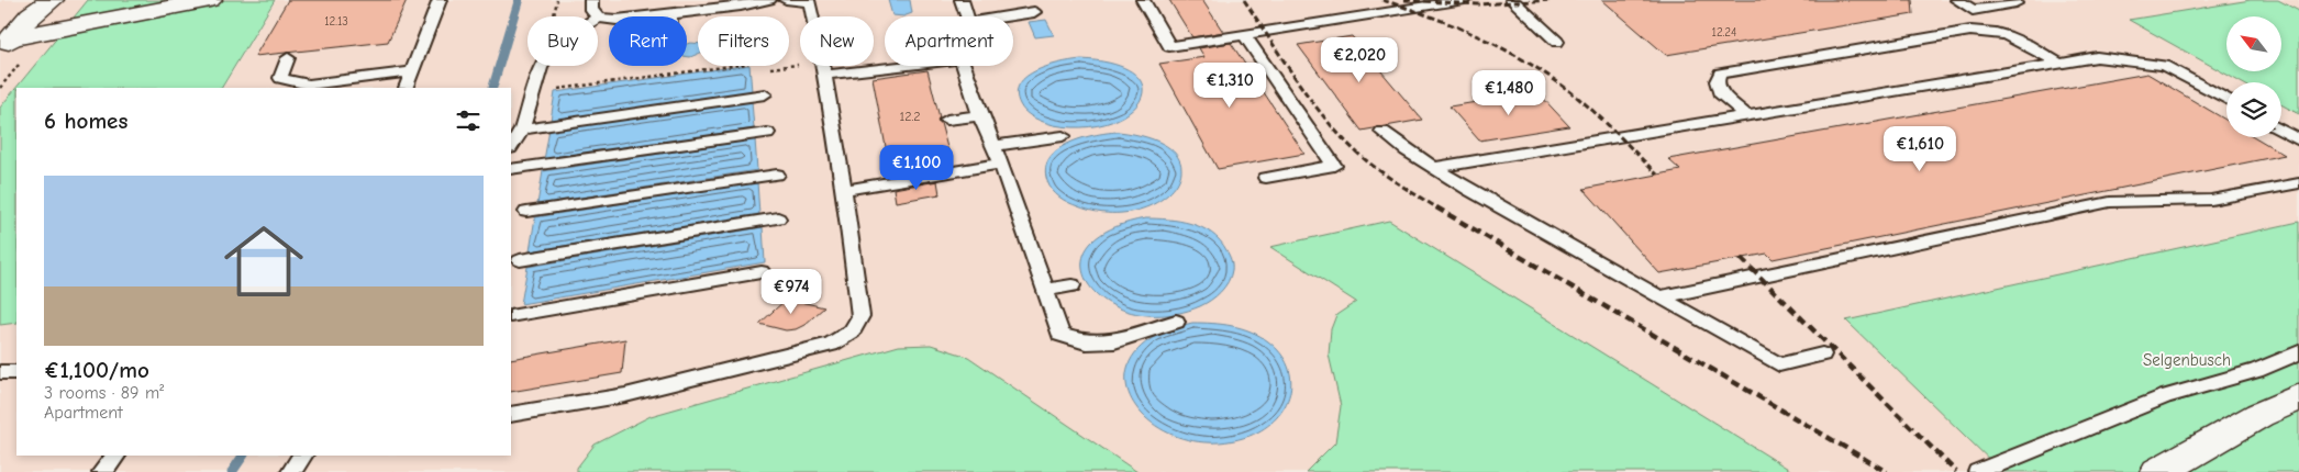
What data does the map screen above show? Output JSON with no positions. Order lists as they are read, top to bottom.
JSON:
{
  "parks": ["Selgenbusch"],
  "house_numbers": ["12.13", "12.24", "12.2"],
  "north": "top left",
  "page": {
    "chip": [
      "Buy",
      "Rent",
      "Filters",
      "New",
      "Apartment"
    ],
    "price": [
      "€2,020",
      "€1,310",
      "€1,480",
      "€1,610",
      "€1,100",
      "€974"
    ],
    "heading": "6 homes",
    "list": [
      {
        "name": "€1,100/mo",
        "note": "3 rooms · 89 m² · Apartment"
      }
    ]
  }
}
